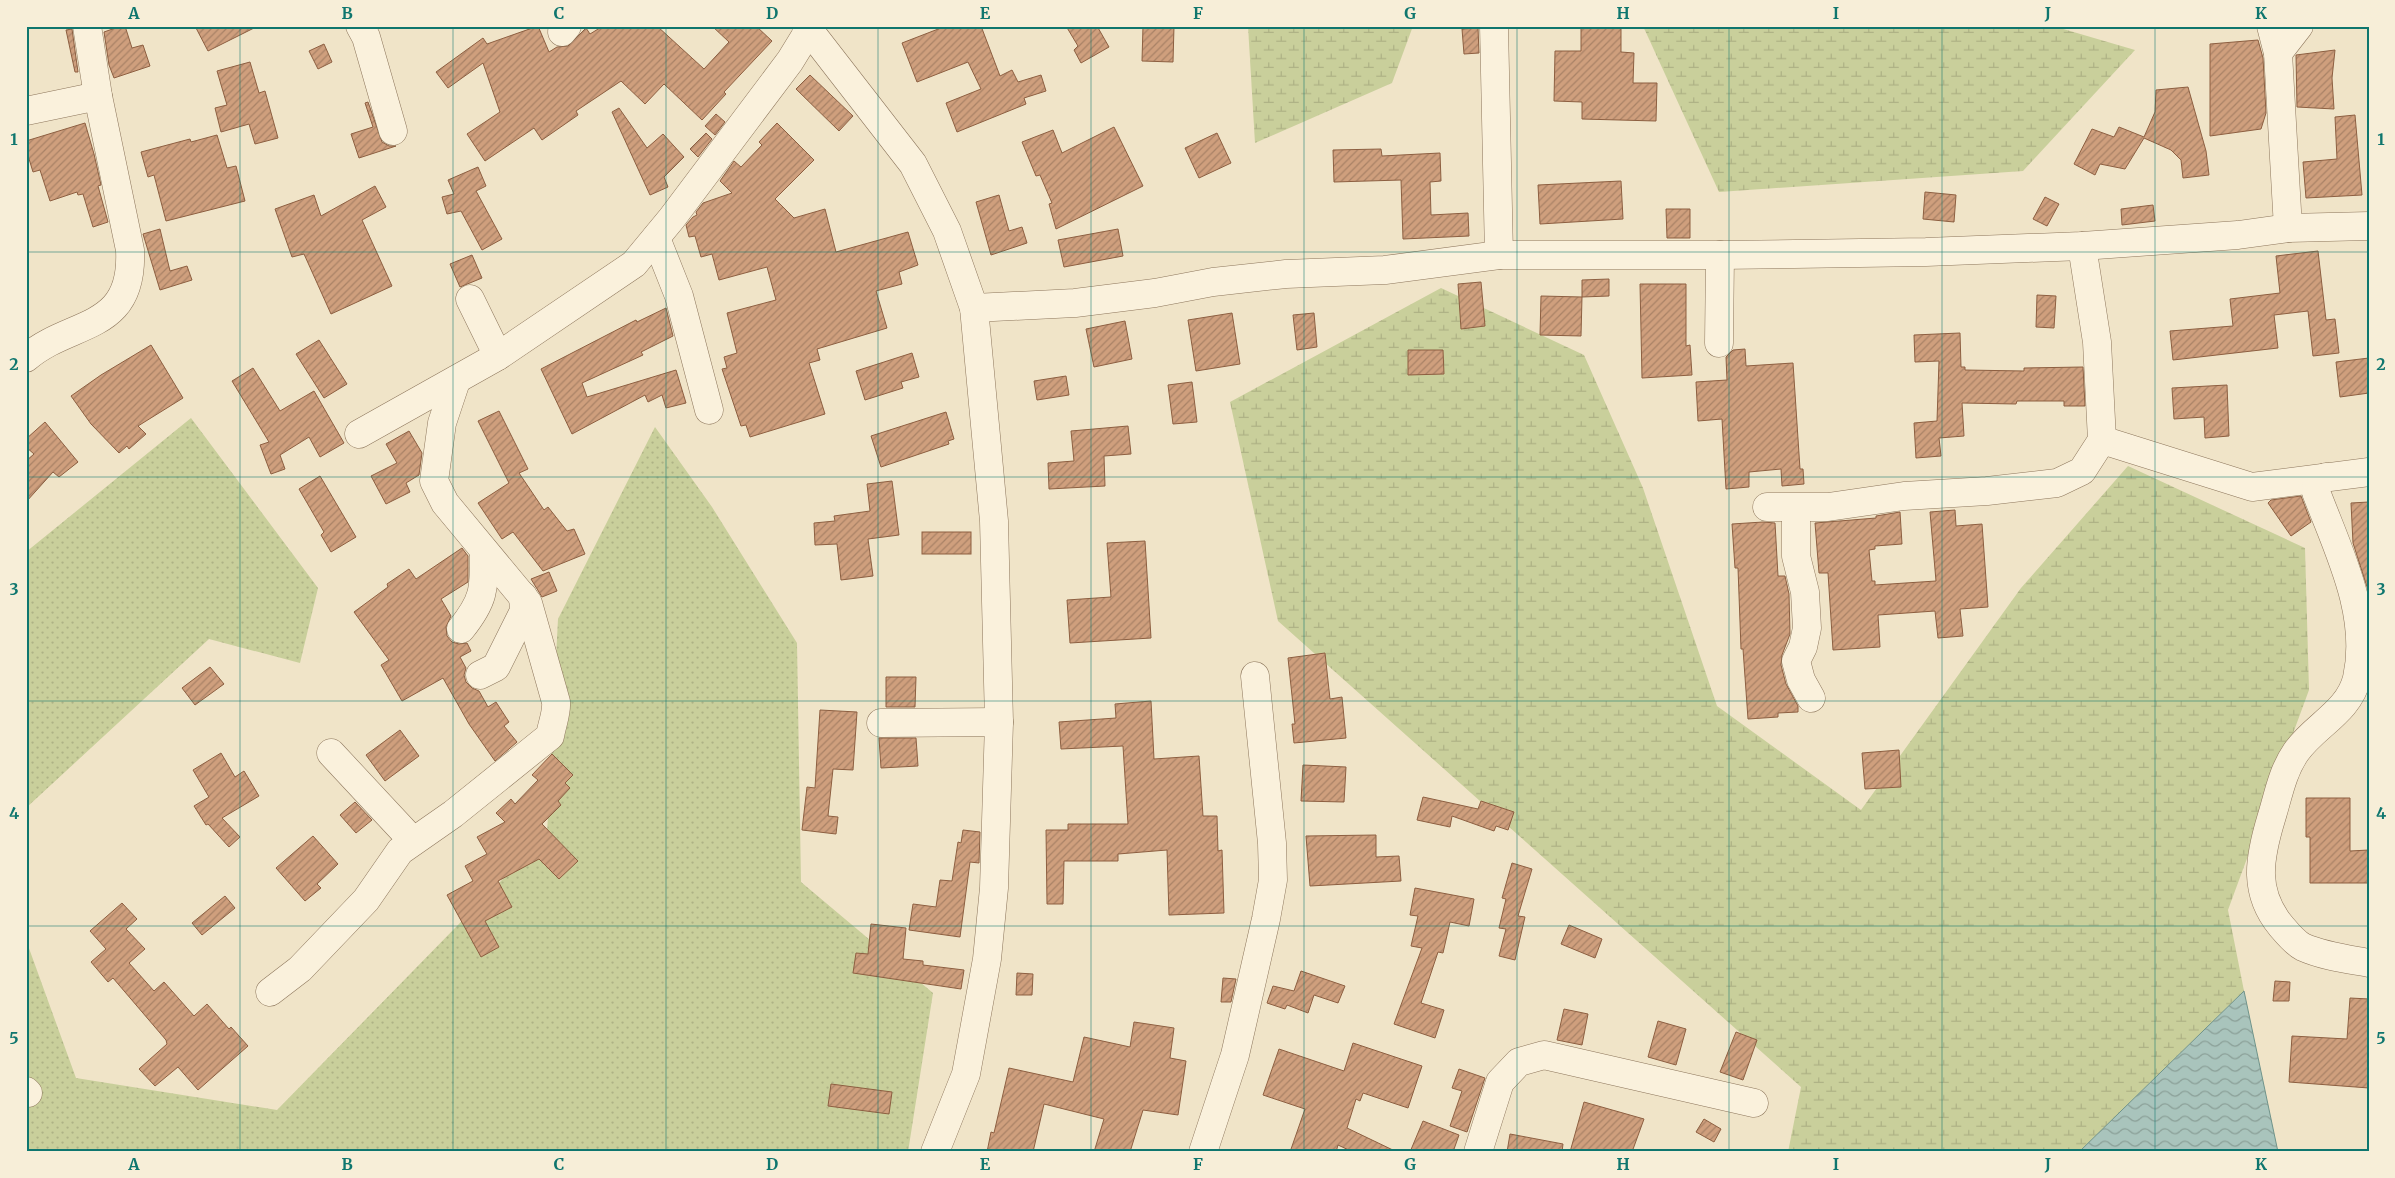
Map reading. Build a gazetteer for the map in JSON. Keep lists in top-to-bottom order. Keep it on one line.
{"grid":{"columns":["A","B","C","D","E","F","G","H","I","J","K"],"rows":["1","2","3","4","5"]}}
